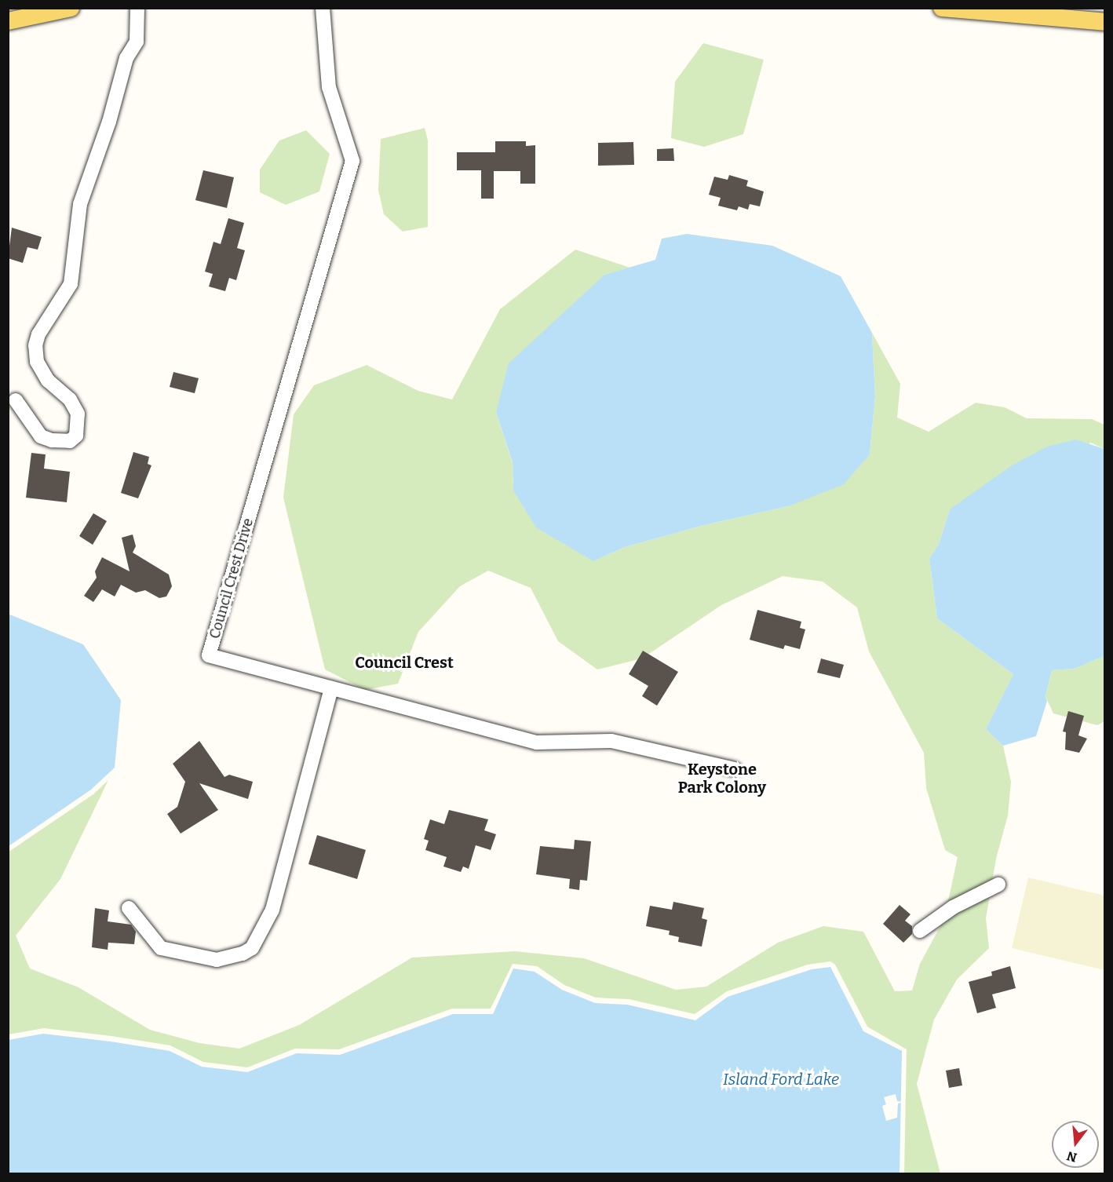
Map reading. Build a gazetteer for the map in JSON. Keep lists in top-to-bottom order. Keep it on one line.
{"streets":{"street":["Council Crest Drive"]},"districts":["Council Crest","Keystone Park Colony"],"water":["Island Ford Lake"],"north":"bottom"}
